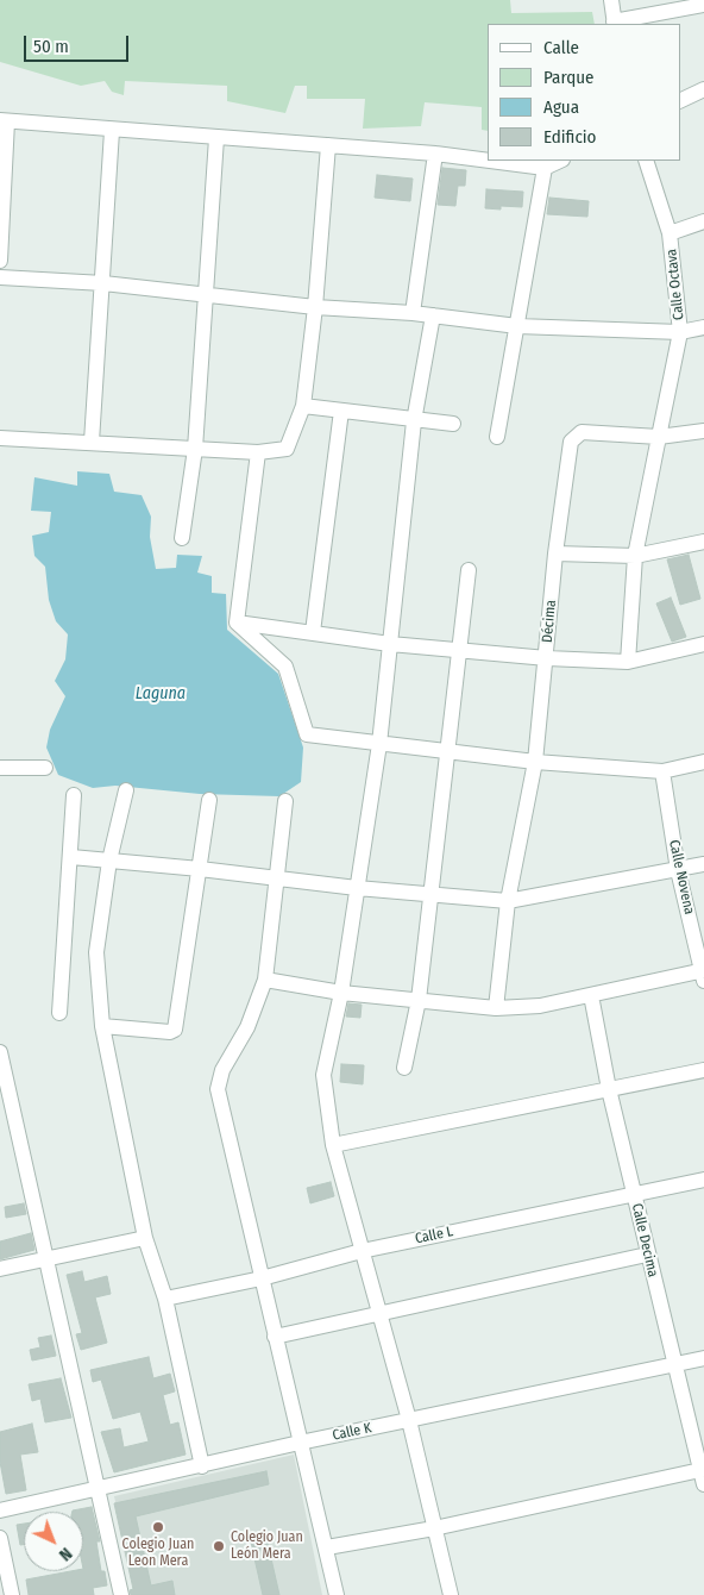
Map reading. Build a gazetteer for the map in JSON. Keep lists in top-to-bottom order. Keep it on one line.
{"streets":{"street":["Calle Octava","Décima","Calle Novena","Calle L","Calle Decima","Calle K"]},"crossings":[["Calle Octava","Décima"],["Calle L","Calle Decima"],["Calle Decima","Calle K"]],"water":["Laguna"],"places":["Colegio Juan Leon Mera","Colegio Juan León Mera"],"legend":["Calle","Parque","Agua","Edificio"],"scale_bar":"50 m","north":"bottom right"}
